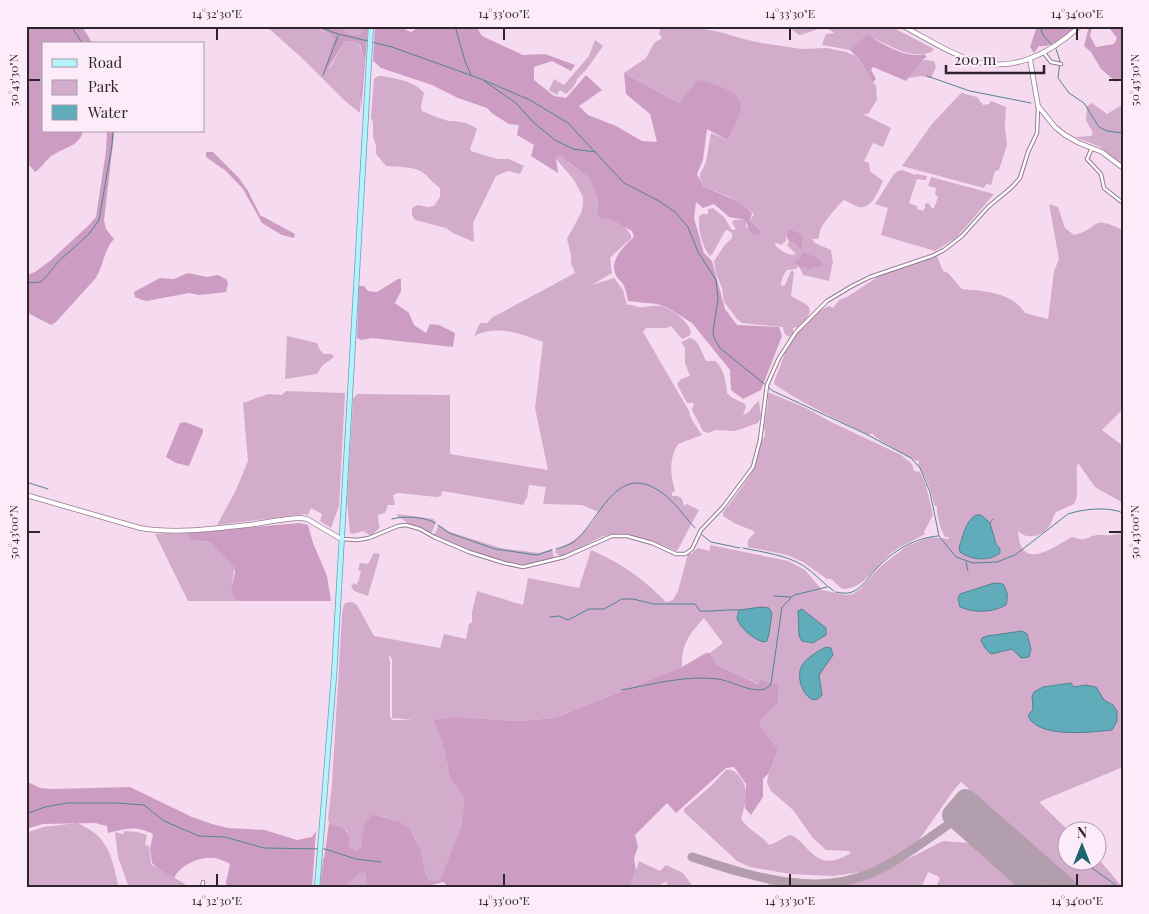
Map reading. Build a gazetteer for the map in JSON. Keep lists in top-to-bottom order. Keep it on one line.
{"legend":["Road","Park","Water"],"scale_bar":"200 m","north":"top","coordinates":["14°32'30\"E","14°33'00\"E","14°33'30\"E","14°34'00\"E","50°43'30\"N","50°43'00\"N"]}
